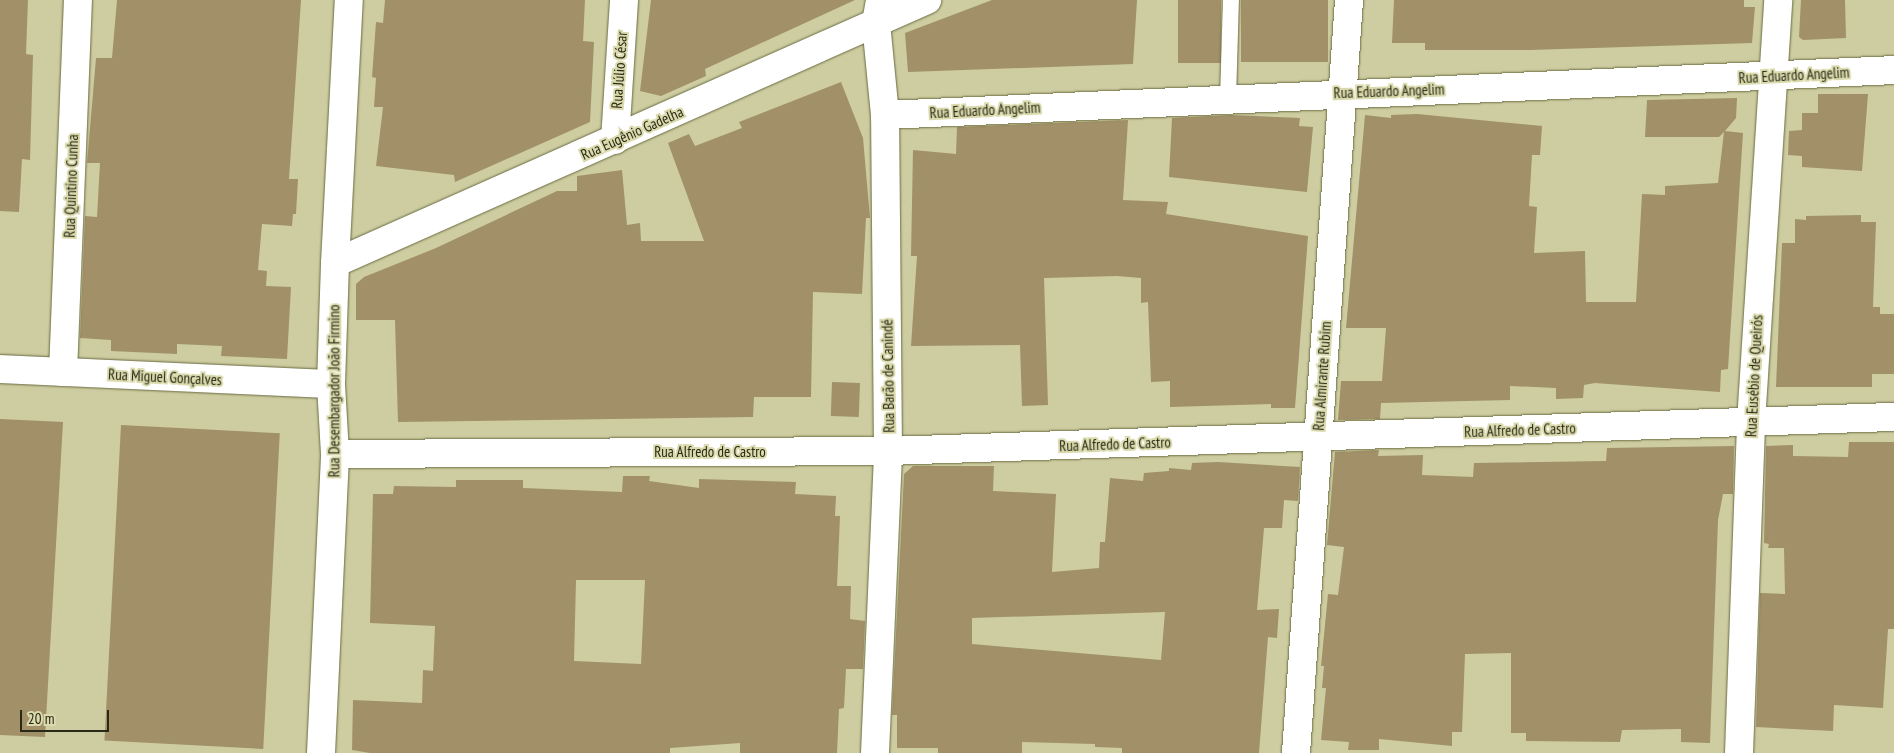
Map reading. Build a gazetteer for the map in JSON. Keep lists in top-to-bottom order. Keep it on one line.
{"streets":{"street":["Rua Júlio César","Rua Eduardo Angelim","Rua Eugênio Gadelha","Rua Quintino Cunha","Rua Barão de Canindé","Rua Almirante Rubim","Rua Eusébio de Queirós","Rua Miguel Gonçalves","Rua Desembargador João Firmino","Rua Alfredo de Castro"]},"crossings":[["Rua Júlio César","Rua Eugênio Gadelha"],["Rua Eduardo Angelim","Rua Barão de Canindé"],["Rua Eduardo Angelim","Rua Almirante Rubim"],["Rua Eduardo Angelim","Rua Eusébio de Queirós"],["Rua Eugênio Gadelha","Rua Barão de Canindé"],["Rua Eugênio Gadelha","Rua Desembargador João Firmino"],["Rua Quintino Cunha","Rua Miguel Gonçalves"],["Rua Barão de Canindé","Rua Alfredo de Castro"],["Rua Almirante Rubim","Rua Alfredo de Castro"],["Rua Eusébio de Queirós","Rua Alfredo de Castro"],["Rua Miguel Gonçalves","Rua Desembargador João Firmino"],["Rua Desembargador João Firmino","Rua Alfredo de Castro"]],"scale_bar":"20 m"}
